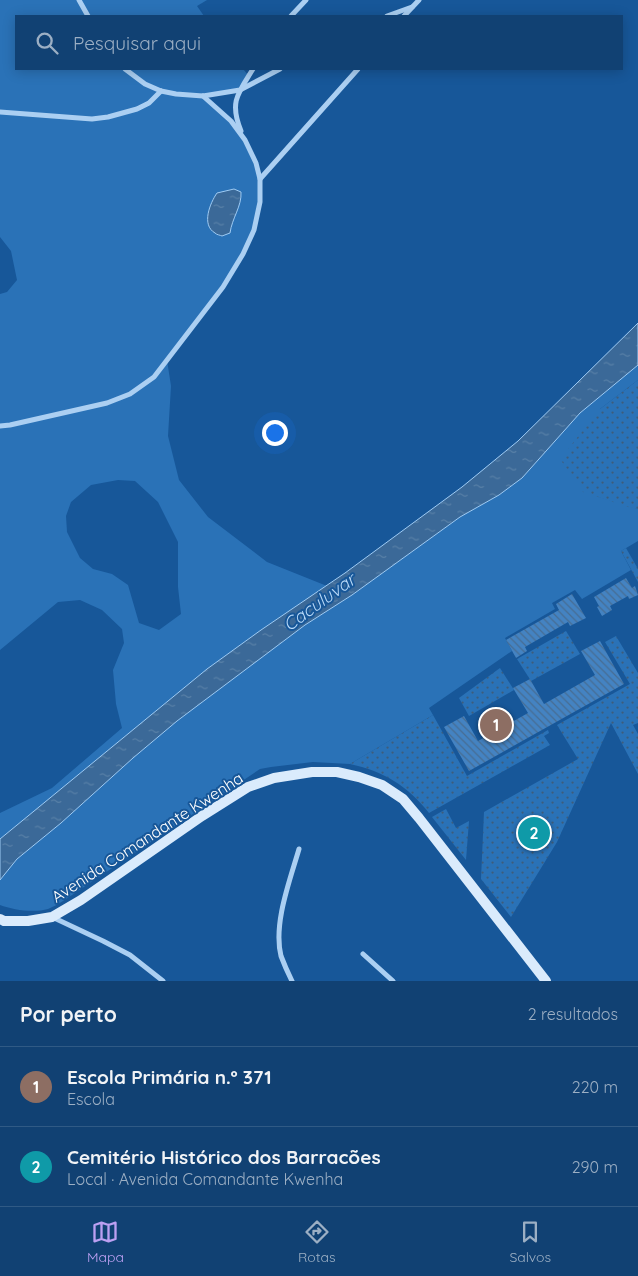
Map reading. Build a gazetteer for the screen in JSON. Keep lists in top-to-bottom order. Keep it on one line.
{"streets":{"main road":["Avenida Comandante Kwenha"]},"water":["Caculuvar"],"page":{"search":"Pesquisar aqui","pins":["1","2"],"heading":["Por perto","2 resultados"],"list":[{"mark":"1","name":"Escola Primária n.º 371","note":"Escola","value":"220 m"},{"mark":"2","name":"Cemitério Histórico dos Barracões","note":"Local · Avenida Comandante Kwenha","value":"290 m"}],"nav":["Mapa","Rotas","Salvos"]}}
